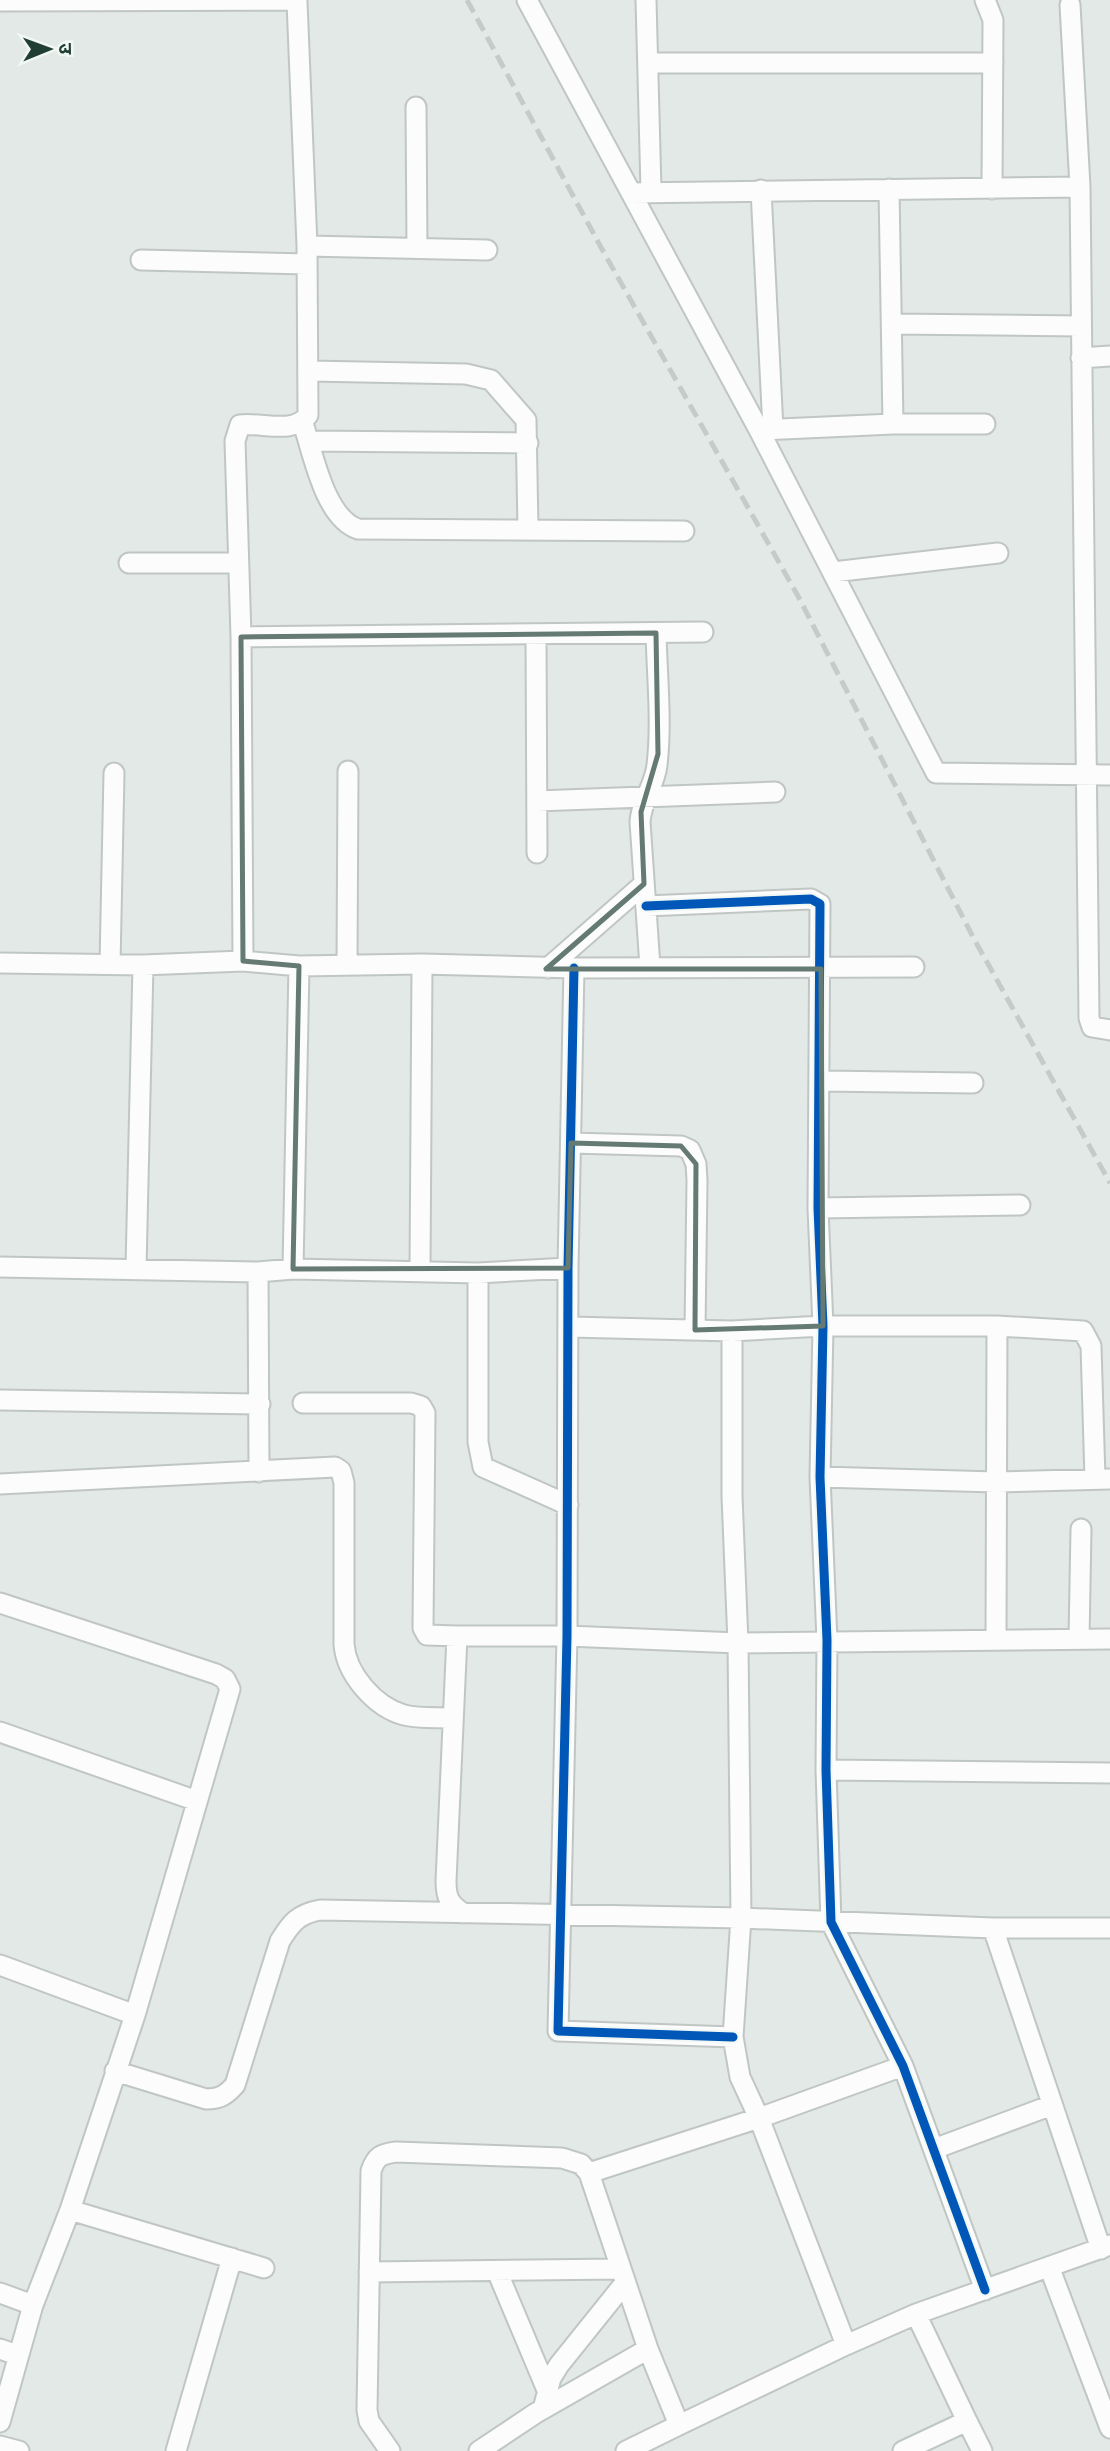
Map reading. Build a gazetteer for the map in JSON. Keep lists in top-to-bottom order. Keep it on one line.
{"north":"right"}
